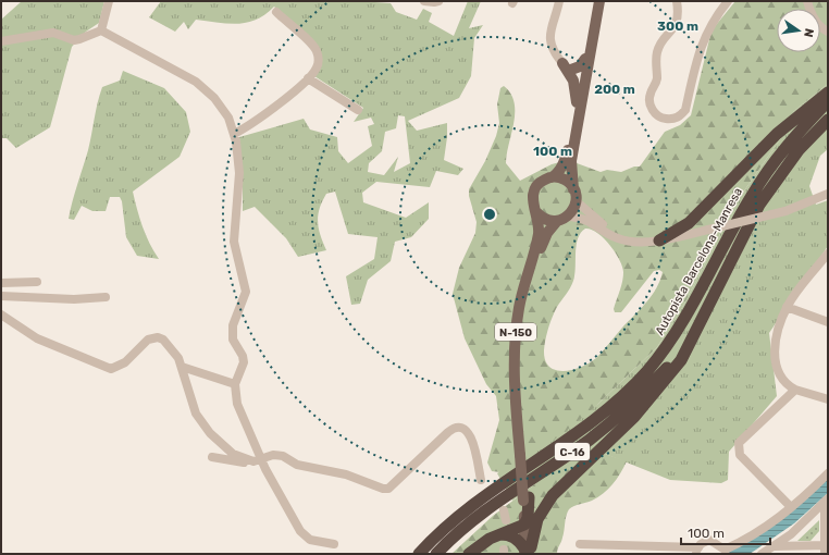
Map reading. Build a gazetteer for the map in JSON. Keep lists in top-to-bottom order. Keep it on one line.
{"streets":{"highway":["Autopista Barcelona-Manresa","C-16"],"main road":["N-150"]},"scale_bar":"100 m","north":"right","rings":["300 m","200 m","100 m"]}
